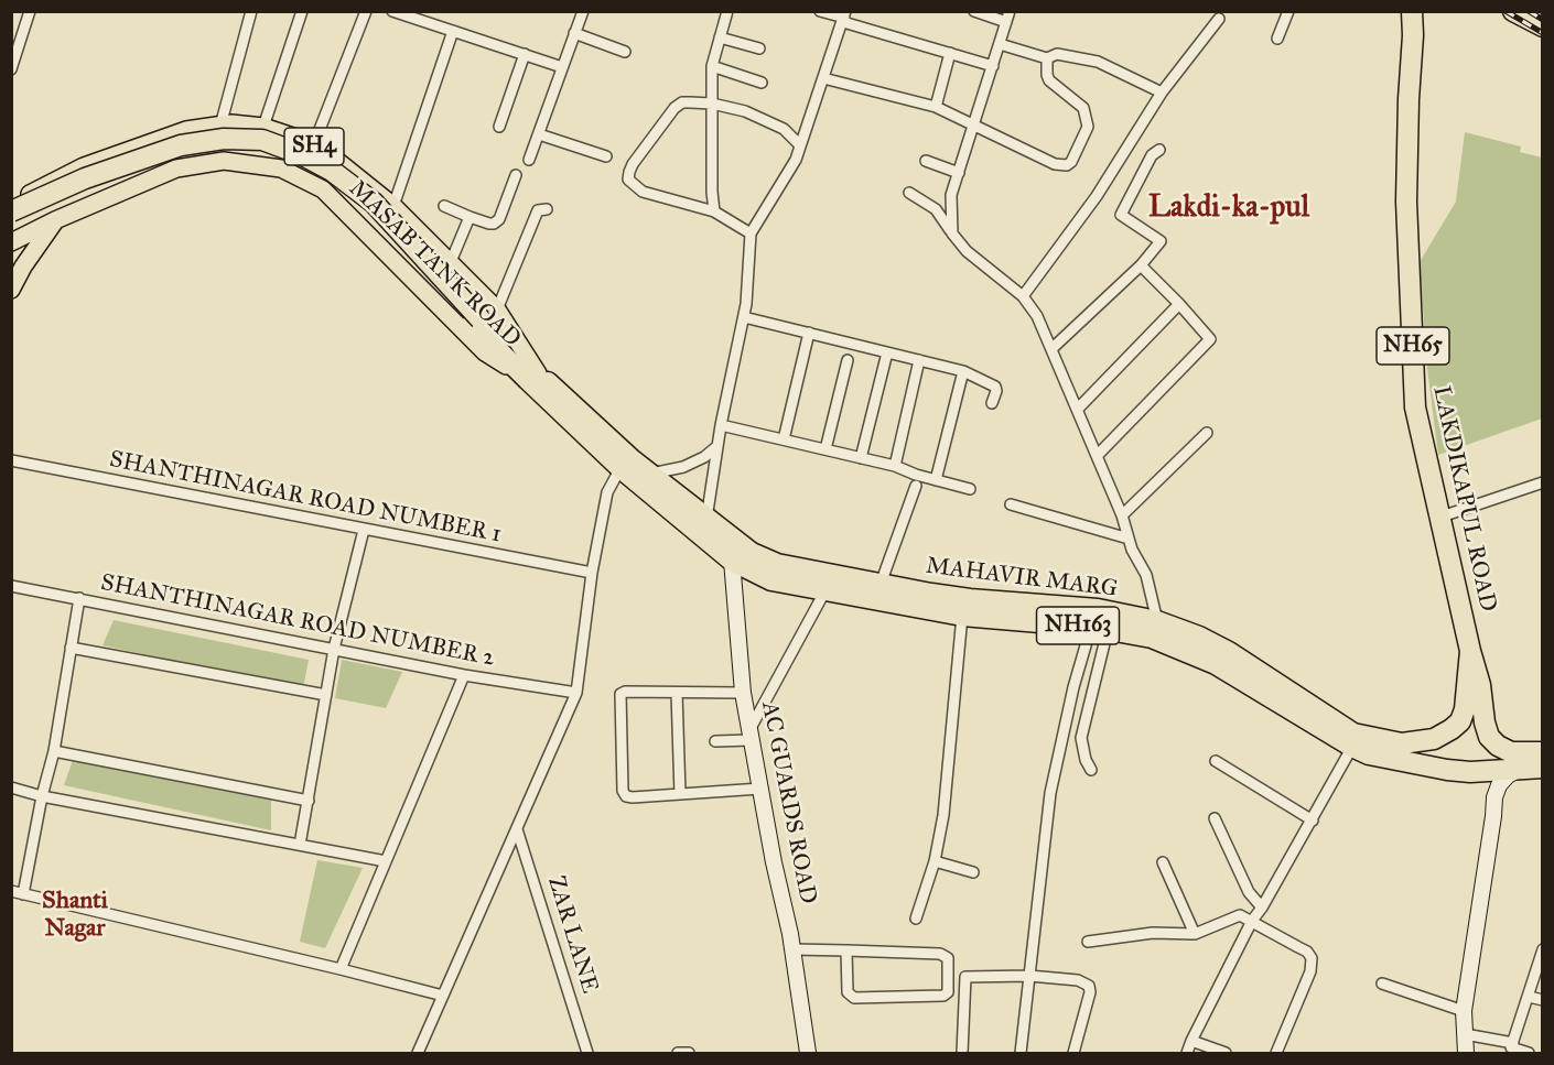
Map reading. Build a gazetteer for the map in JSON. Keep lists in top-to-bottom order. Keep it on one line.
{"streets":{"highway":["NH65","LAKDIKAPUL ROAD","MAHAVIR MARG","NH163"],"main road":["SH4","MASAB TANK ROAD"],"street":["SHANTHINAGAR ROAD NUMBER 1","SHANTHINAGAR ROAD NUMBER 2","AC GUARDS ROAD","ZAR LANE"]},"crossings":[["MASAB TANK ROAD","MAHAVIR MARG"],["MASAB TANK ROAD","NH163"],["NH65","LAKDIKAPUL ROAD"],["LAKDIKAPUL ROAD","MAHAVIR MARG"],["LAKDIKAPUL ROAD","NH163"],["MAHAVIR MARG","NH163"],["MAHAVIR MARG","AC GUARDS ROAD"]],"districts":["Lakdi-ka-pul","Shanti Nagar"]}
